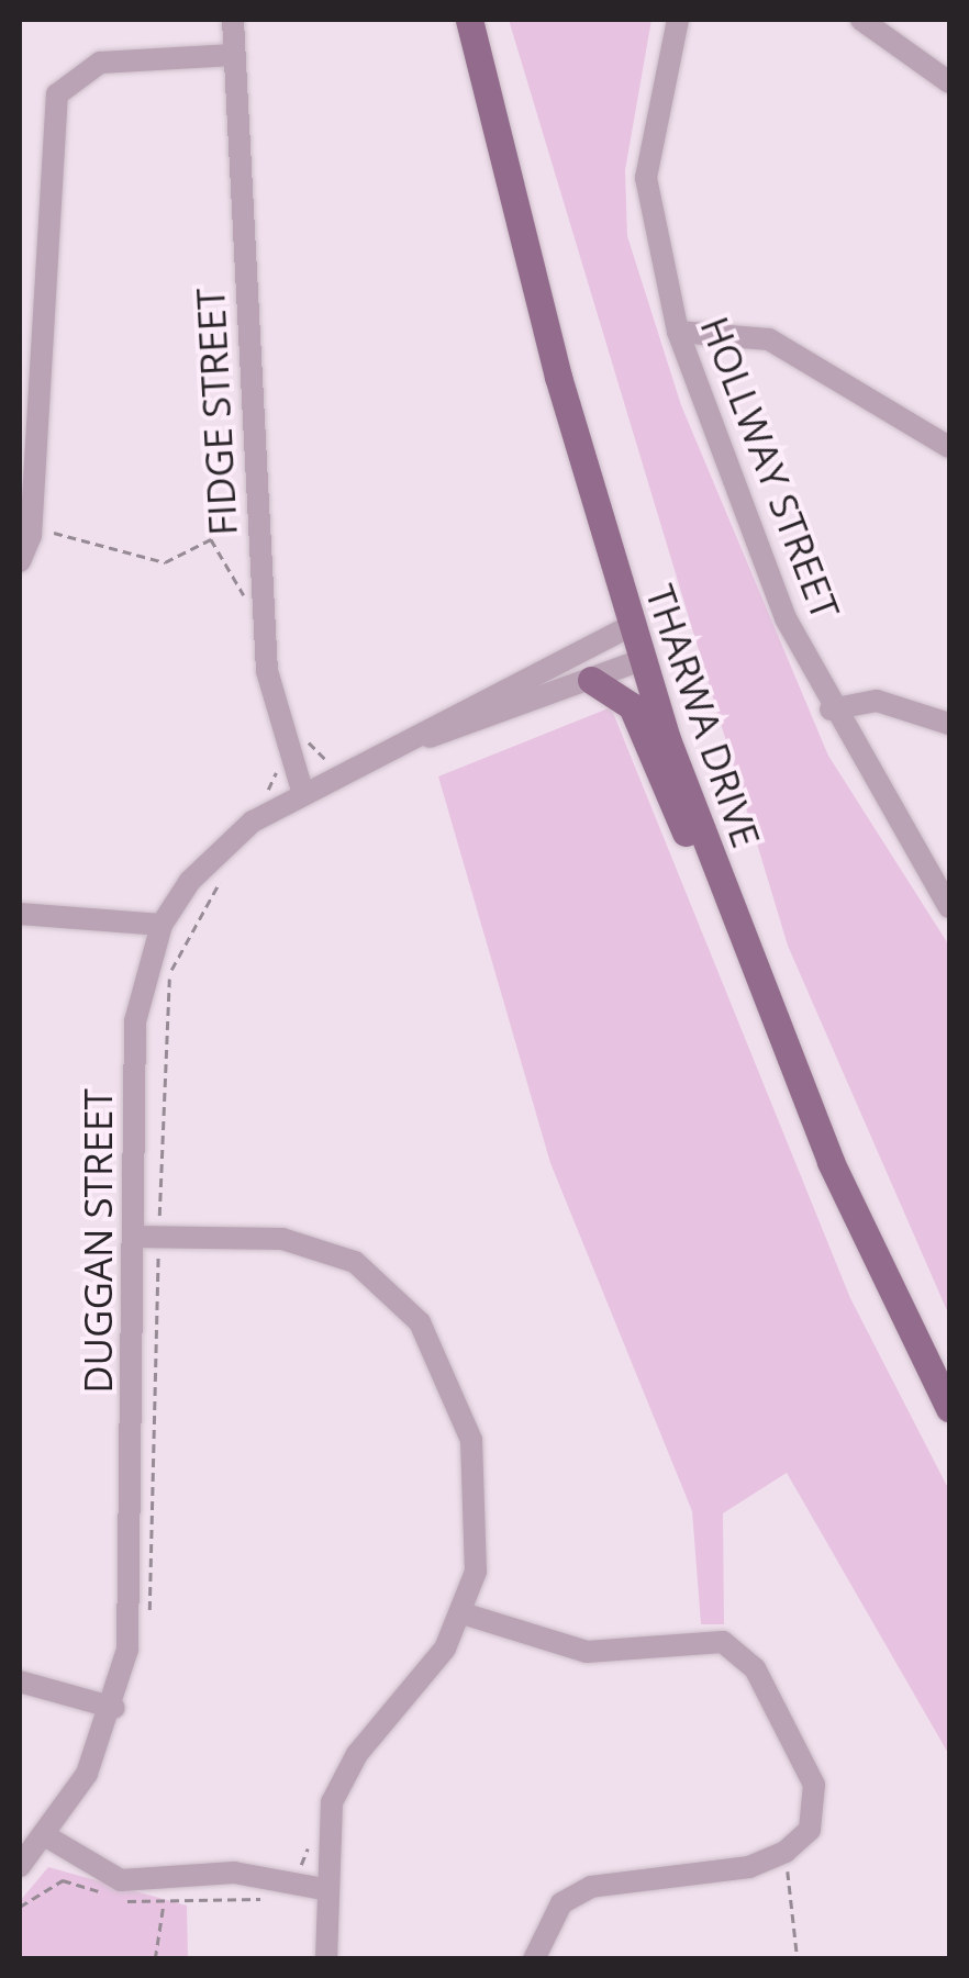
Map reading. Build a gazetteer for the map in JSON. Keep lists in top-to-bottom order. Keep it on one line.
{"streets":{"main road":["THARWA DRIVE"],"street":["FIDGE STREET","HOLLWAY STREET","DUGGAN STREET"]},"crossings":[["FIDGE STREET","DUGGAN STREET"],["THARWA DRIVE","DUGGAN STREET"]]}
